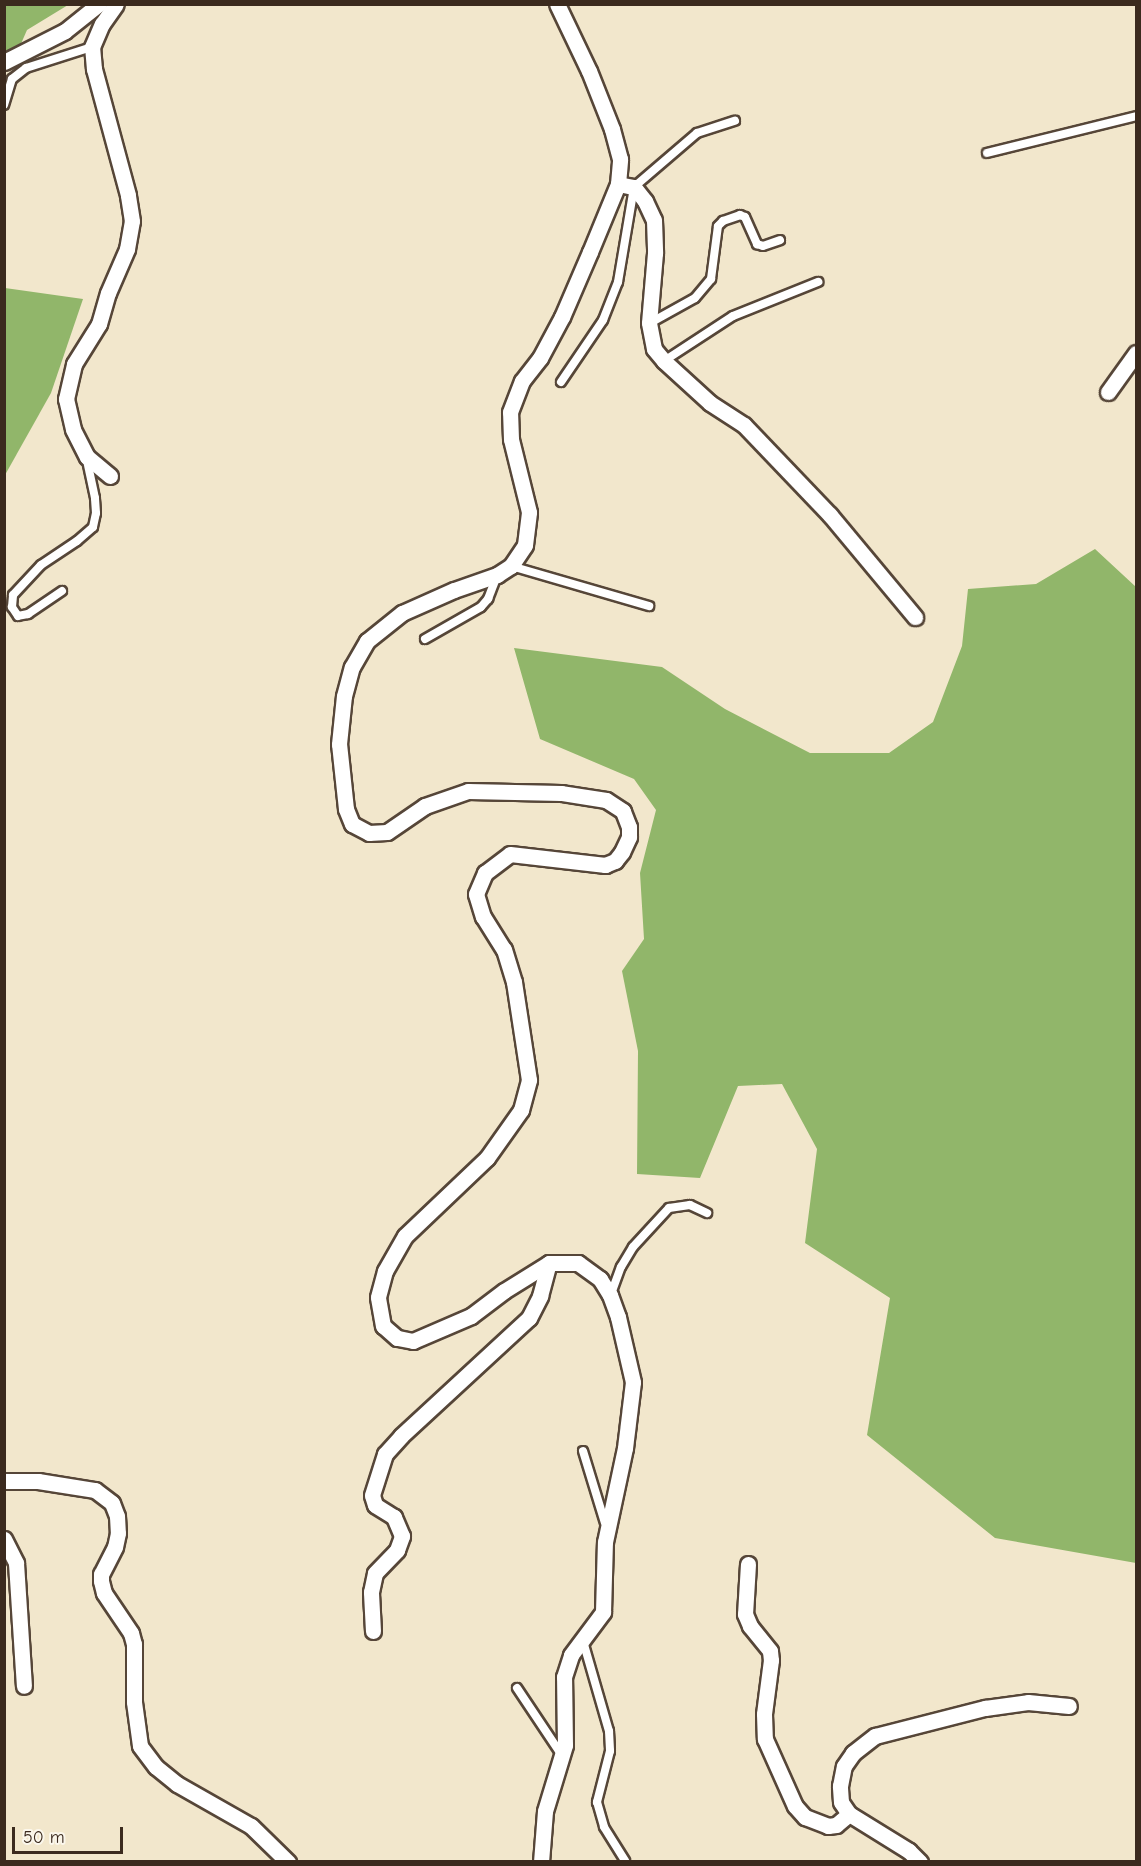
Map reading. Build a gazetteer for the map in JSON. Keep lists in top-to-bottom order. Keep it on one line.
{"scale_bar":"50 m"}
